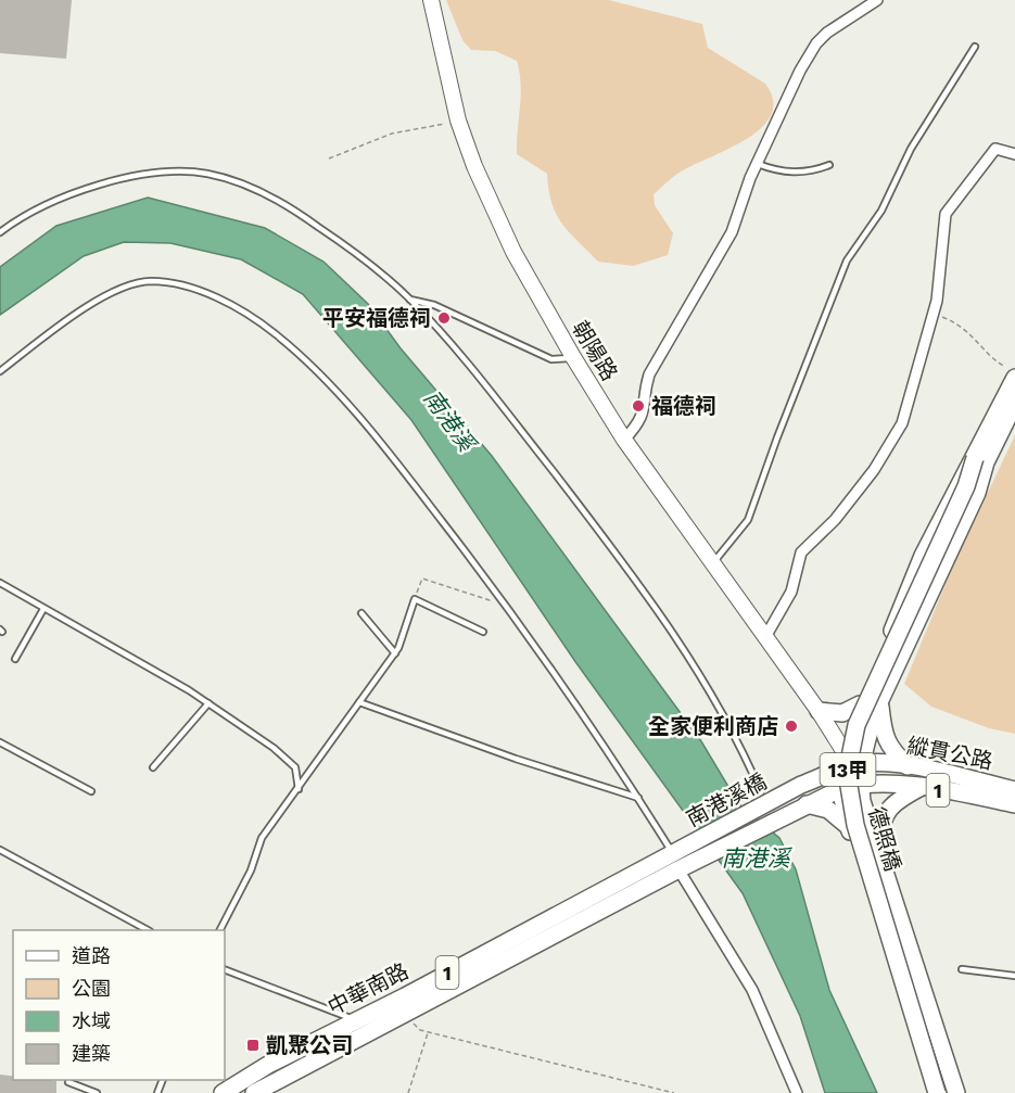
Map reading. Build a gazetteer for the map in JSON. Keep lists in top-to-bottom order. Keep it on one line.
{"streets":{"main road":["縱貫公路","13甲","1","南港溪橋","德照橋","中華南路"],"street":["朝陽路"]},"crossings":[["縱貫公路","南港溪橋"],["13甲","德照橋"],["南港溪橋","中華南路"]],"water":["南港溪"],"places":{"other":["平安福德祠","福德祠","全家便利商店"],"transit":["凱聚公司"]},"legend":["道路","公園","水域","建築"]}
